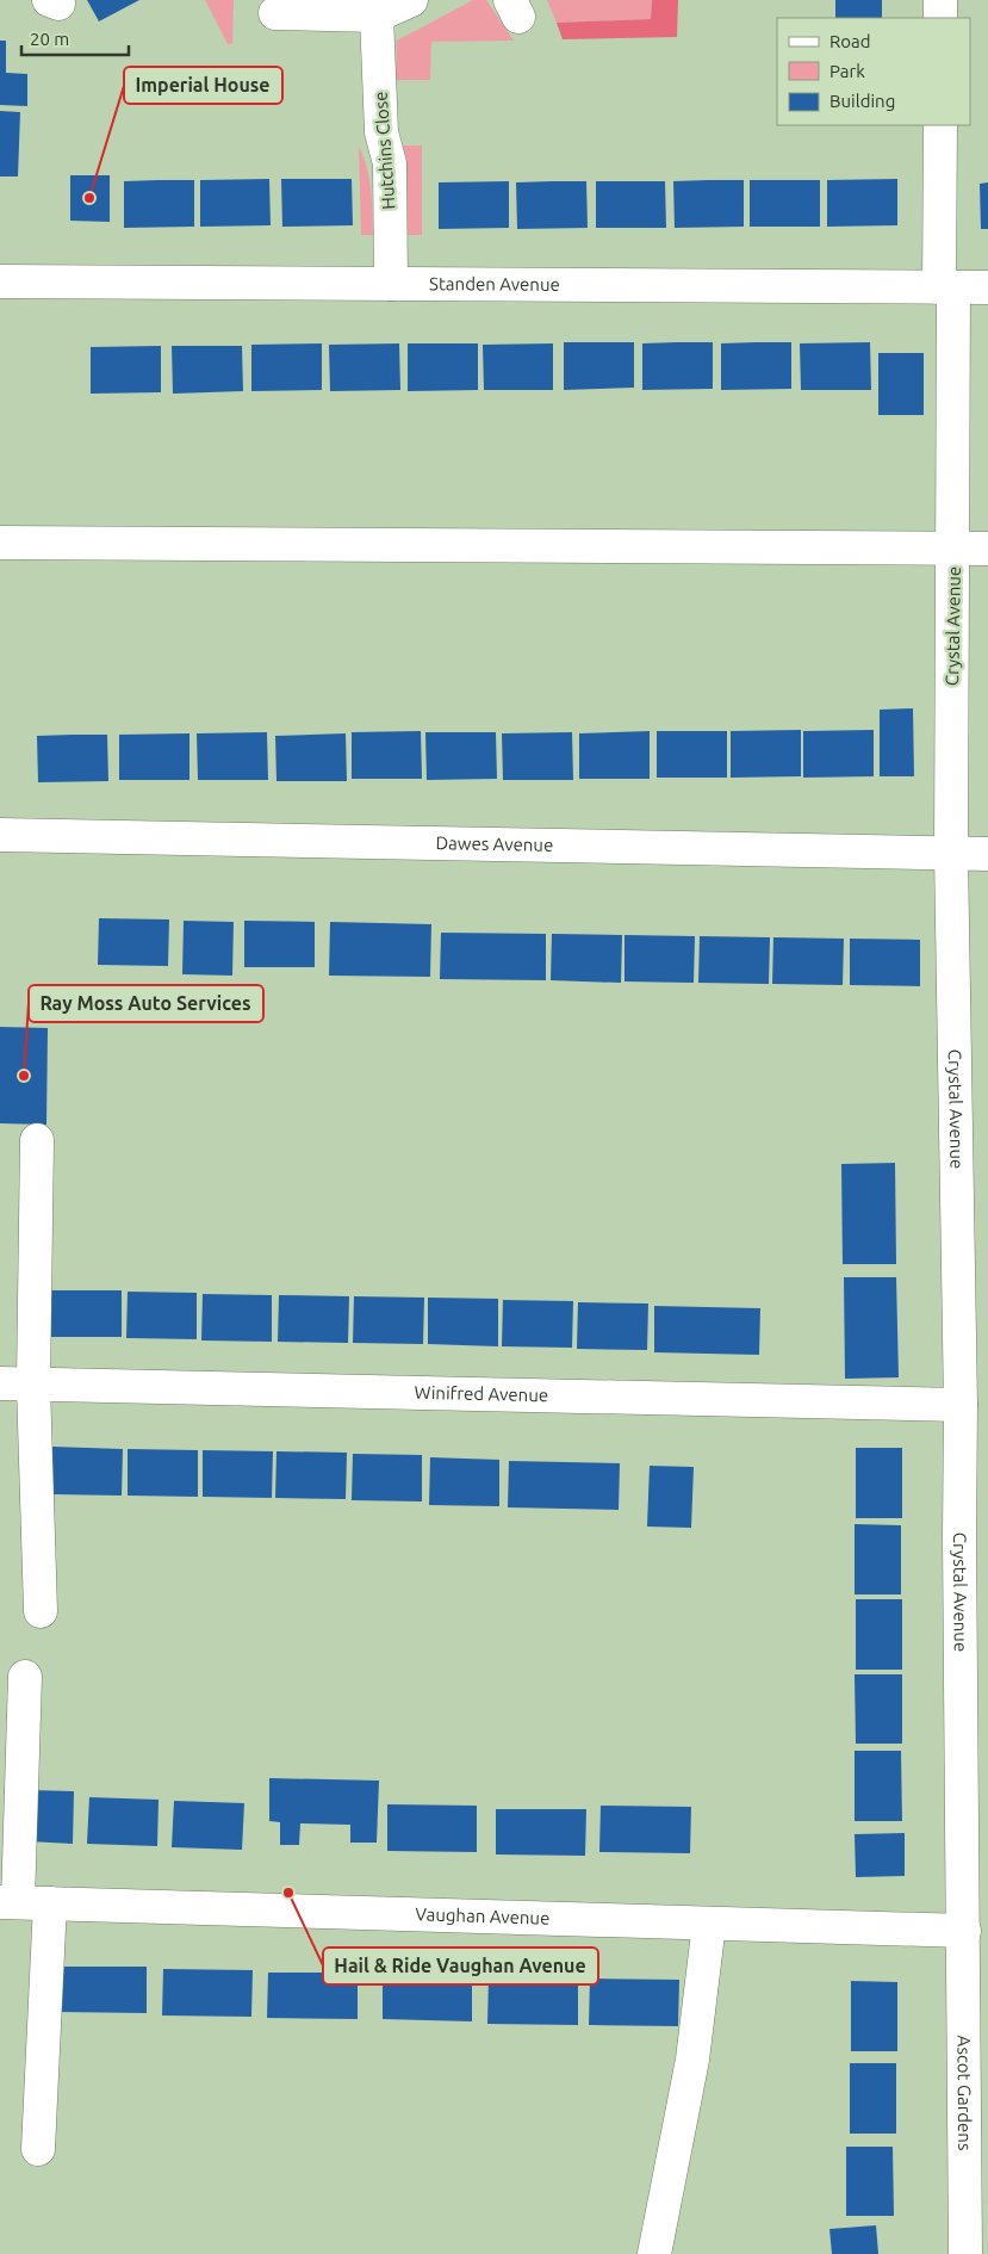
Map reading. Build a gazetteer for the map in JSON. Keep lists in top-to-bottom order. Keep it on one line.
{"streets":{"street":["Hutchins Close","Standen Avenue","Crystal Avenue","Dawes Avenue","Winifred Avenue","Vaughan Avenue","Ascot Gardens"]},"crossings":[["Hutchins Close","Standen Avenue"],["Standen Avenue","Crystal Avenue"],["Crystal Avenue","Dawes Avenue"],["Crystal Avenue","Winifred Avenue"],["Crystal Avenue","Vaughan Avenue"],["Crystal Avenue","Ascot Gardens"],["Vaughan Avenue","Ascot Gardens"]],"places":["Imperial House","Ray Moss Auto Services","Hail & Ride Vaughan Avenue"],"legend":["Road","Park","Building"],"scale_bar":"20 m"}
